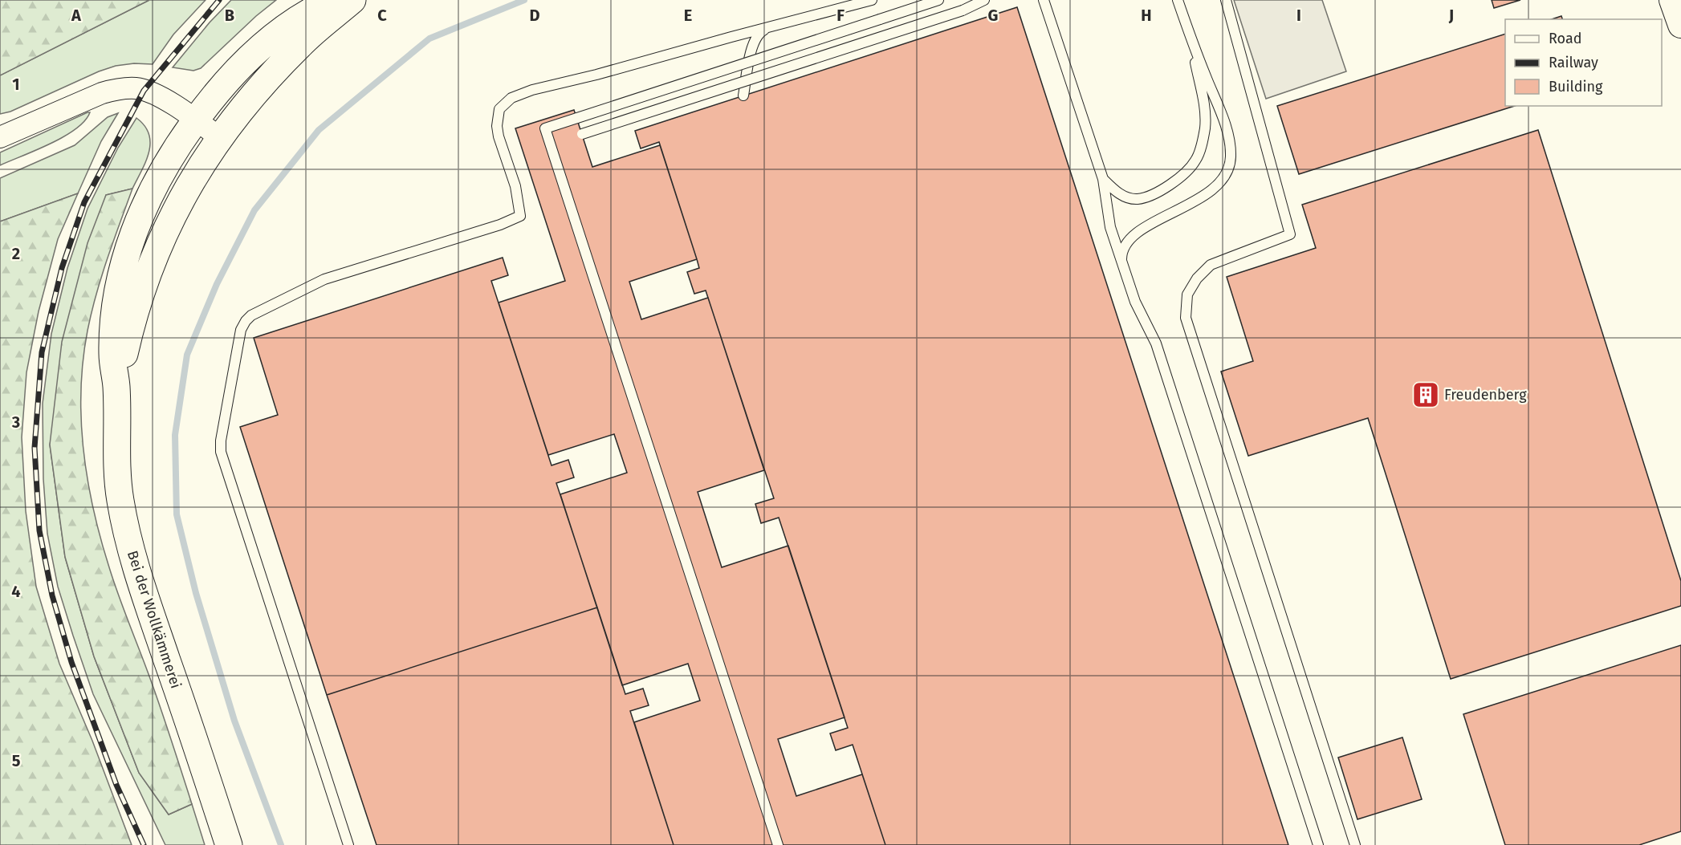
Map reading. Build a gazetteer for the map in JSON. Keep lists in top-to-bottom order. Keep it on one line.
{"streets":{"main road":["Bei der Wollkämmerei"]},"places":{"building":["Freudenberg"]},"legend":["Road","Railway","Building"],"grid":{"columns":["A","B","C","D","E","F","G","H","I","J"],"rows":["1","2","3","4","5"]}}
